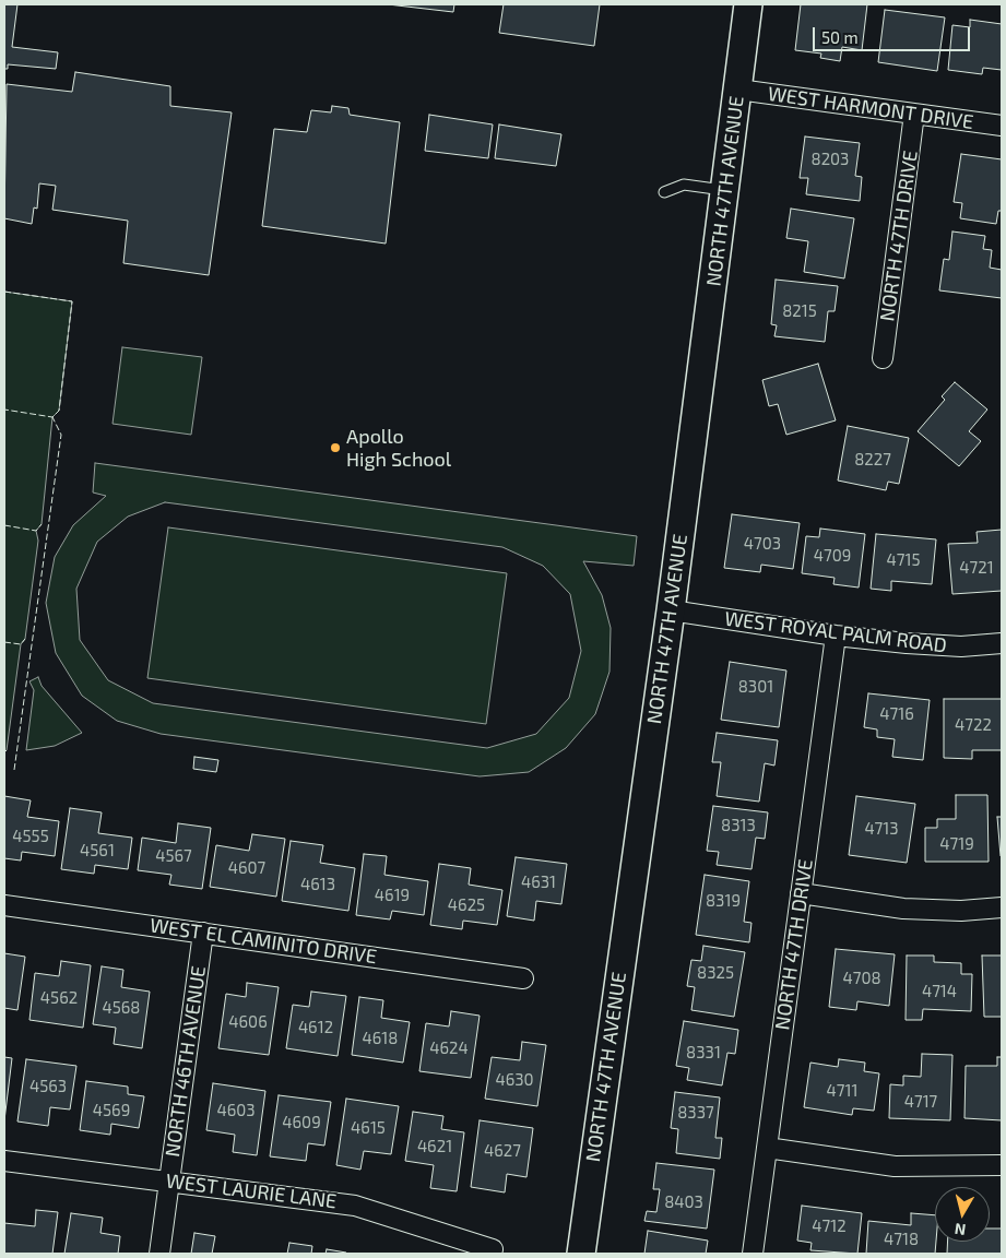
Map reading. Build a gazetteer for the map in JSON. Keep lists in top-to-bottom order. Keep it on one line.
{"streets":{"street":["WEST HARMONT DRIVE","NORTH 47TH AVENUE","NORTH 47TH DRIVE","WEST ROYAL PALM ROAD","WEST EL CAMINITO DRIVE","NORTH 46TH AVENUE","WEST LAURIE LANE"]},"crossings":[["WEST HARMONT DRIVE","NORTH 47TH AVENUE"],["WEST HARMONT DRIVE","NORTH 47TH DRIVE"],["NORTH 47TH AVENUE","WEST ROYAL PALM ROAD"],["NORTH 47TH DRIVE","WEST ROYAL PALM ROAD"],["WEST EL CAMINITO DRIVE","NORTH 46TH AVENUE"],["NORTH 46TH AVENUE","WEST LAURIE LANE"]],"places":["Apollo High School"],"house_numbers":["8203","8215","8227","4703","4709","4715","4721","8301","4716","4722","8313","4713","4555","4719","4561","4567","4607","4631","4613","4619","8319","4625","8325","4708","4714","4562","4568","4606","4612","4618","4624","8331","4630","4563","4711","4717","4569","4603","8337","4609","4615","4621","4627","8403","4712","4718"],"scale_bar":"50 m","north":"bottom"}
